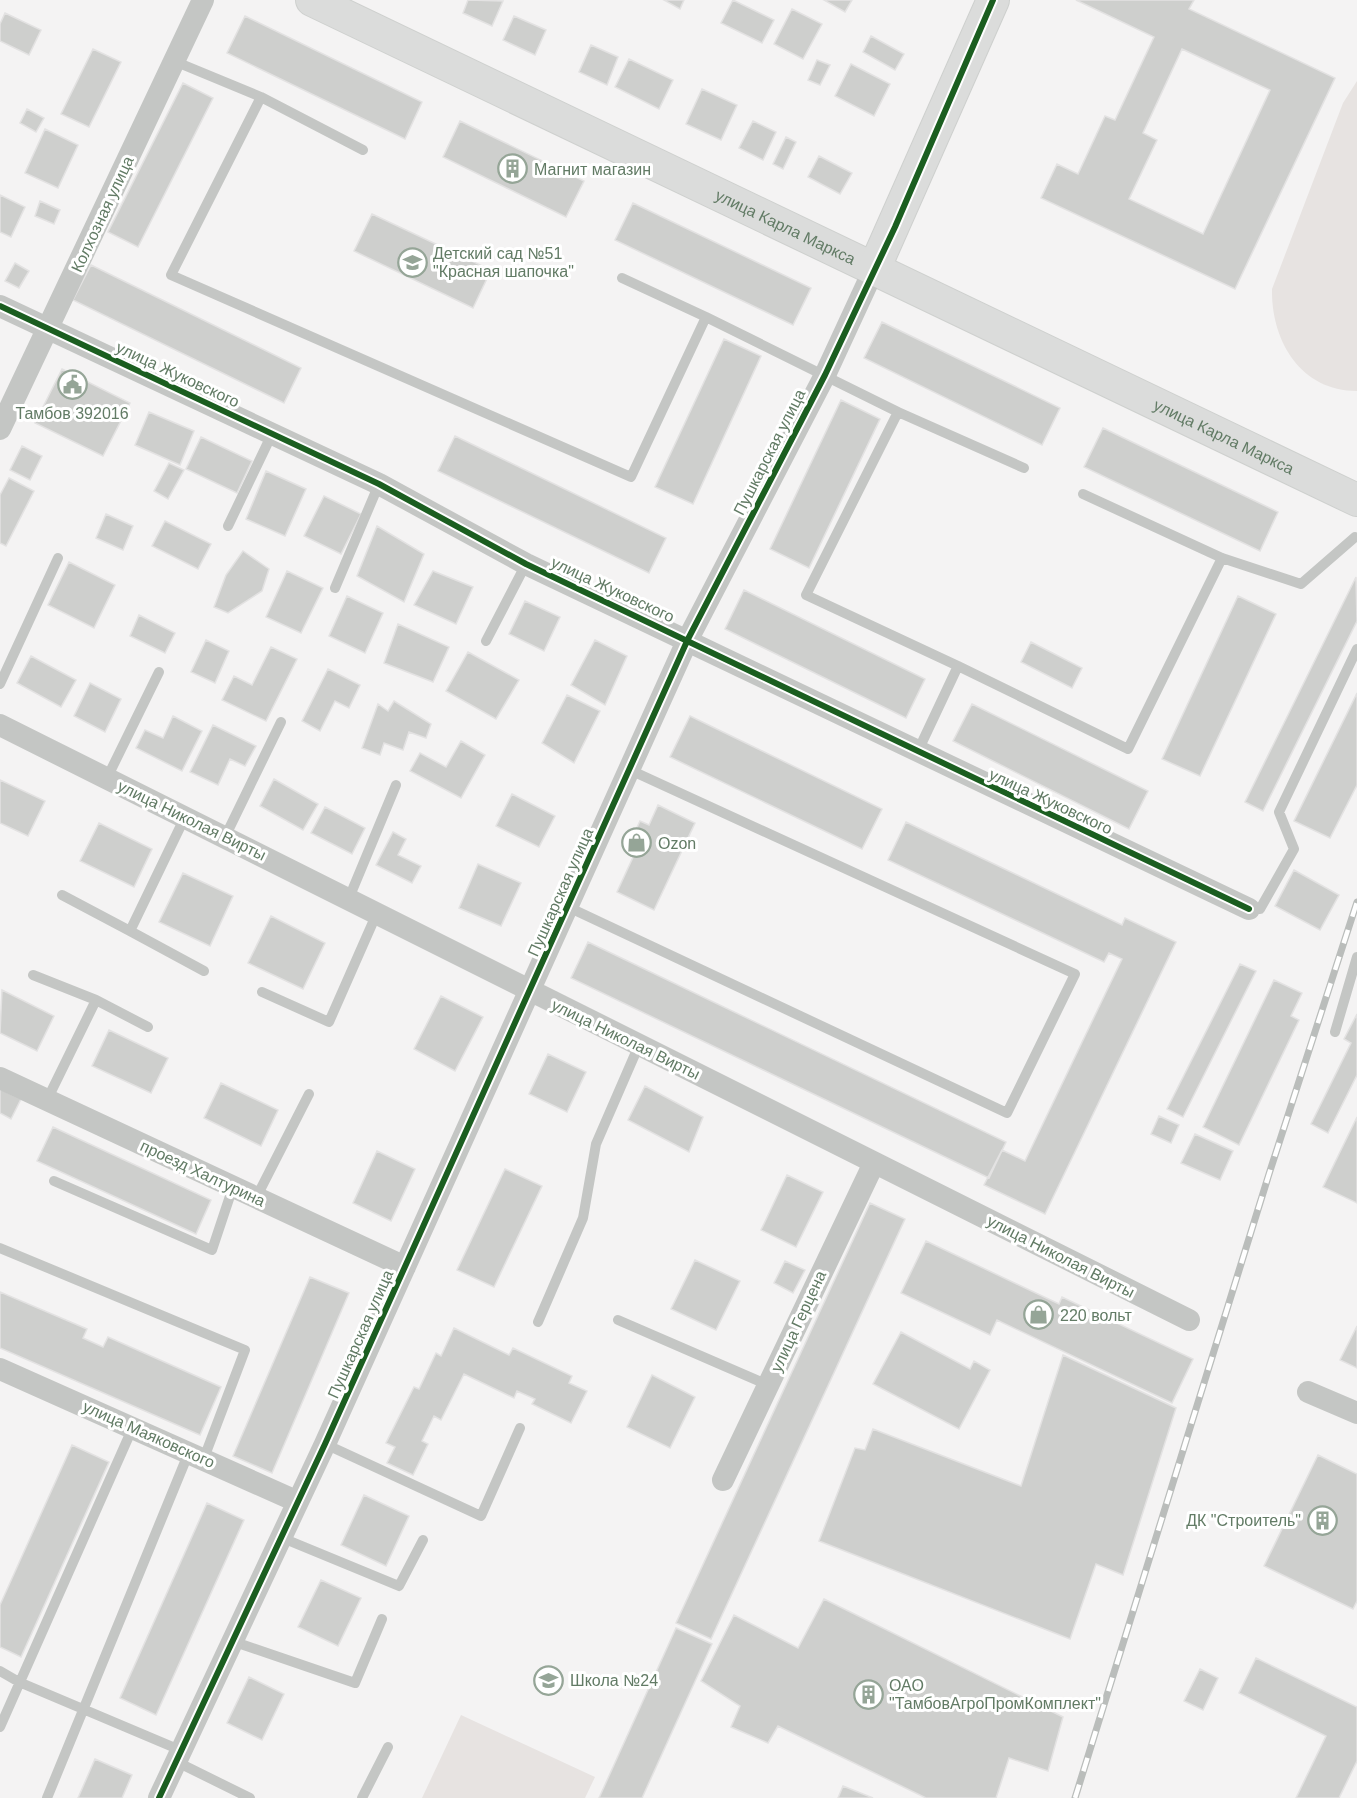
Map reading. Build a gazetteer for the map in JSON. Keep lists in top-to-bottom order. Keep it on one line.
{"streets":{"main road":["улица Карла Маркса","Пушкарская улица"],"street":["Колхозная улица","улица Жуковского","улица Николая Вирты","проезд Халтурина","улица Герцена","улица Маяковского"]},"crossings":[["Колхозная улица","улица Жуковского"],["улица Карла Маркса","Пушкарская улица"],["улица Жуковского","Пушкарская улица"],["Пушкарская улица","улица Николая Вирты"],["Пушкарская улица","проезд Халтурина"],["Пушкарская улица","улица Маяковского"],["улица Николая Вирты","улица Герцена"]],"places":{"building":["Магнит магазин","ДК \"Строитель\"","ОАО \"ТамбовАгроПромКомплект\""],"school or university":["Детский сад №51 \"Красная шапочка\"","Школа №24"],"public building":["Тамбов 392016"],"shop":["Ozon","220 вольт"]}}
